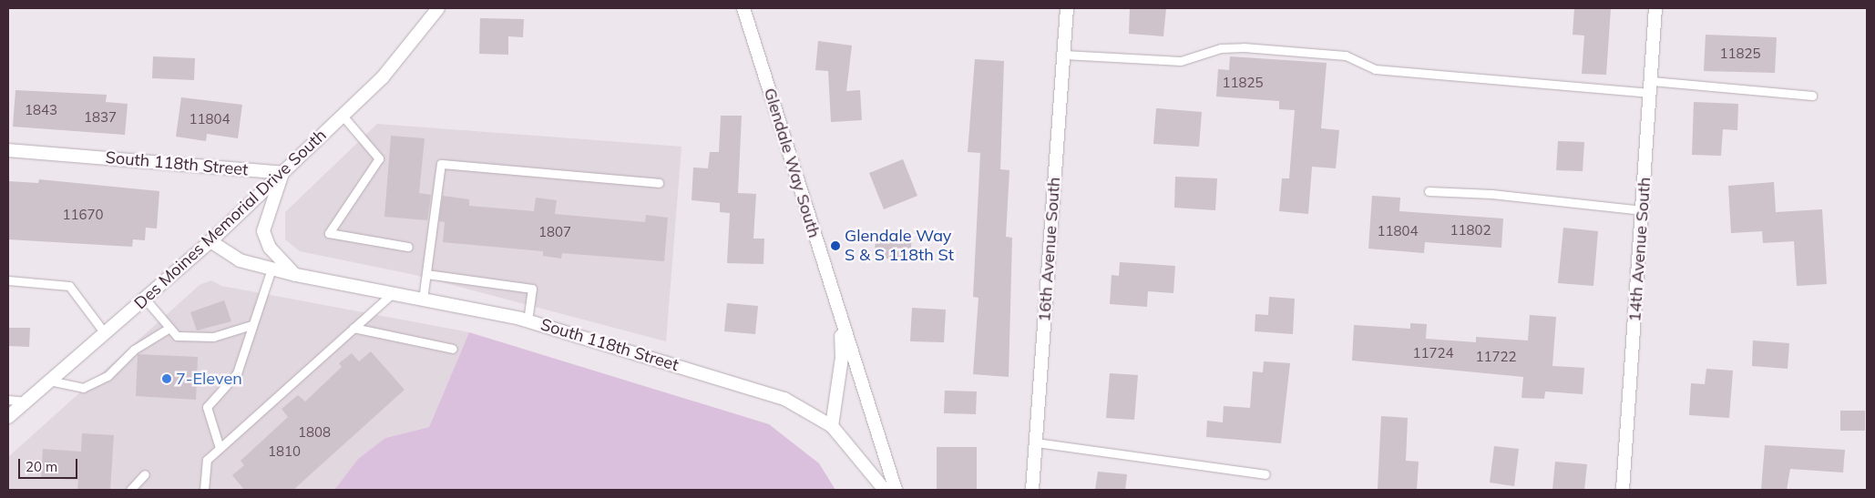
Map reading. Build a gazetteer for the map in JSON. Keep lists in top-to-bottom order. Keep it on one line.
{"streets":{"street":["Glendale Way South","South 118th Street","Des Moines Memorial Drive South","16th Avenue South","14th Avenue South"]},"crossings":[["Glendale Way South","South 118th Street"],["South 118th Street","Des Moines Memorial Drive South"]],"places":["Glendale Way S & S 118th St","7-Eleven"],"house_numbers":["11825","11825","1843","1837","11804","11670","11802","11804","1807","11724","11722","1808","1810"],"scale_bar":"20 m"}
